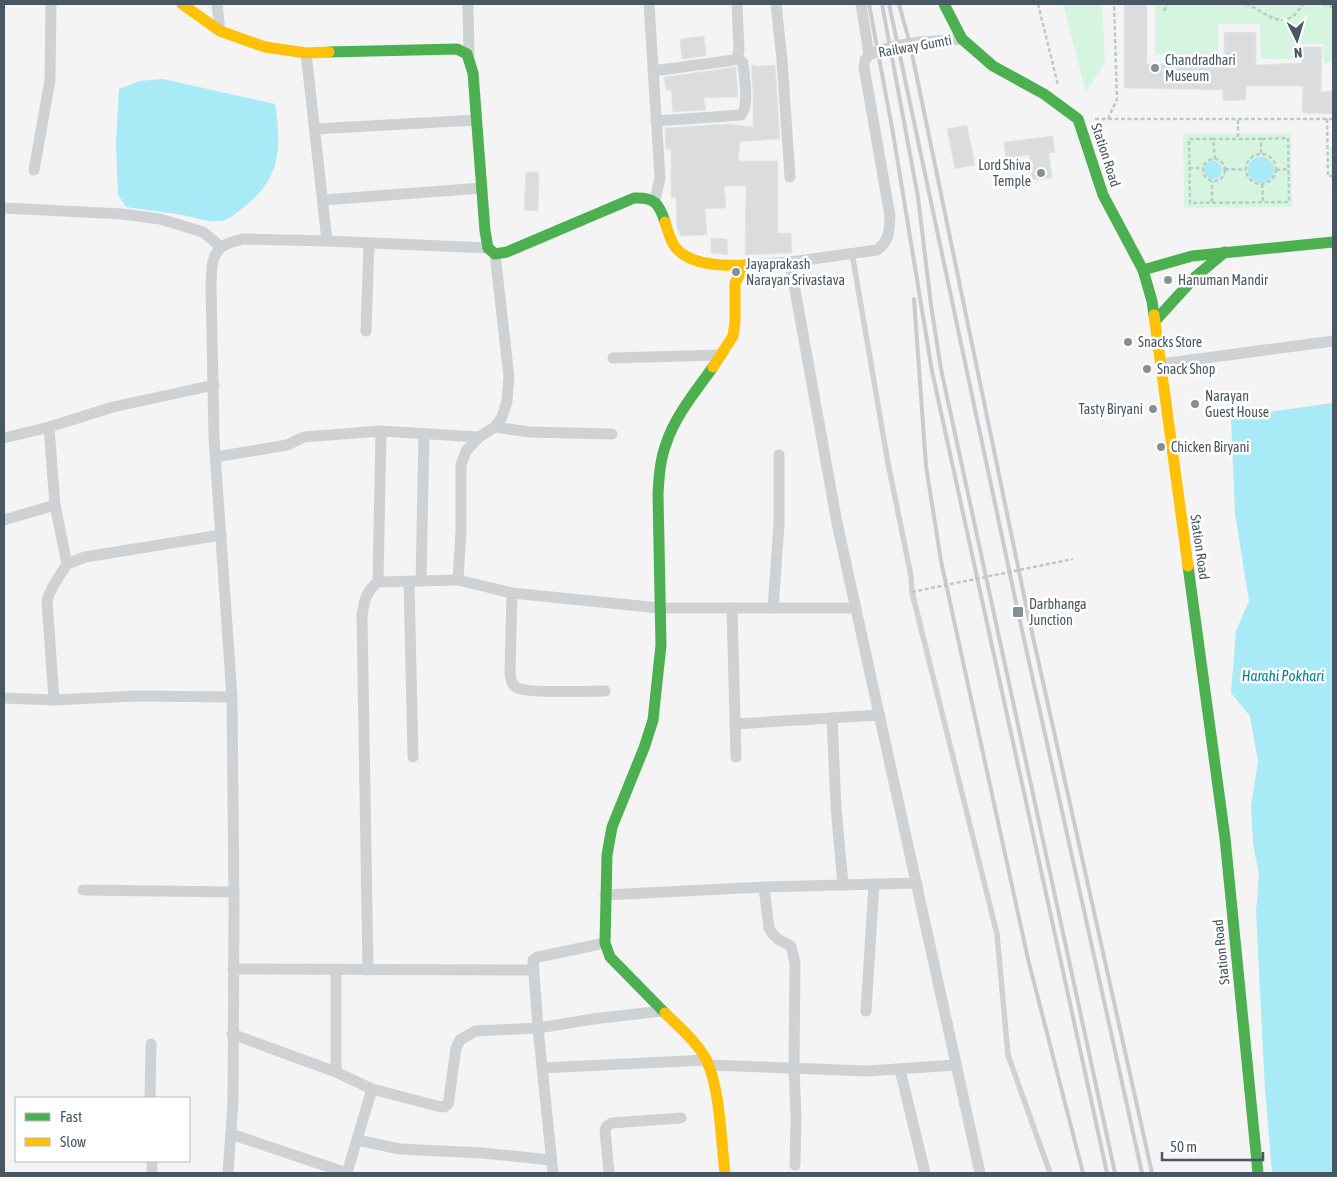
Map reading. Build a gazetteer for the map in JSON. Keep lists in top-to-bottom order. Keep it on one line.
{"streets":{"main road":["Station Road"],"street":["Railway Gumti"]},"crossings":[["Railway Gumti","Station Road"]],"water":["Harahi Pokhari"],"places":{"other":["Chandradhari Museum","Lord Shiva Temple","Jayaprakash Narayan Srivastava","Hanuman Mandir","Snacks Store","Snack Shop","Narayan Guest House","Tasty Biryani","Chicken Biryani"],"transit":["Darbhanga Junction"]},"legend":["Fast","Slow"],"scale_bar":"50 m","north":"bottom"}
